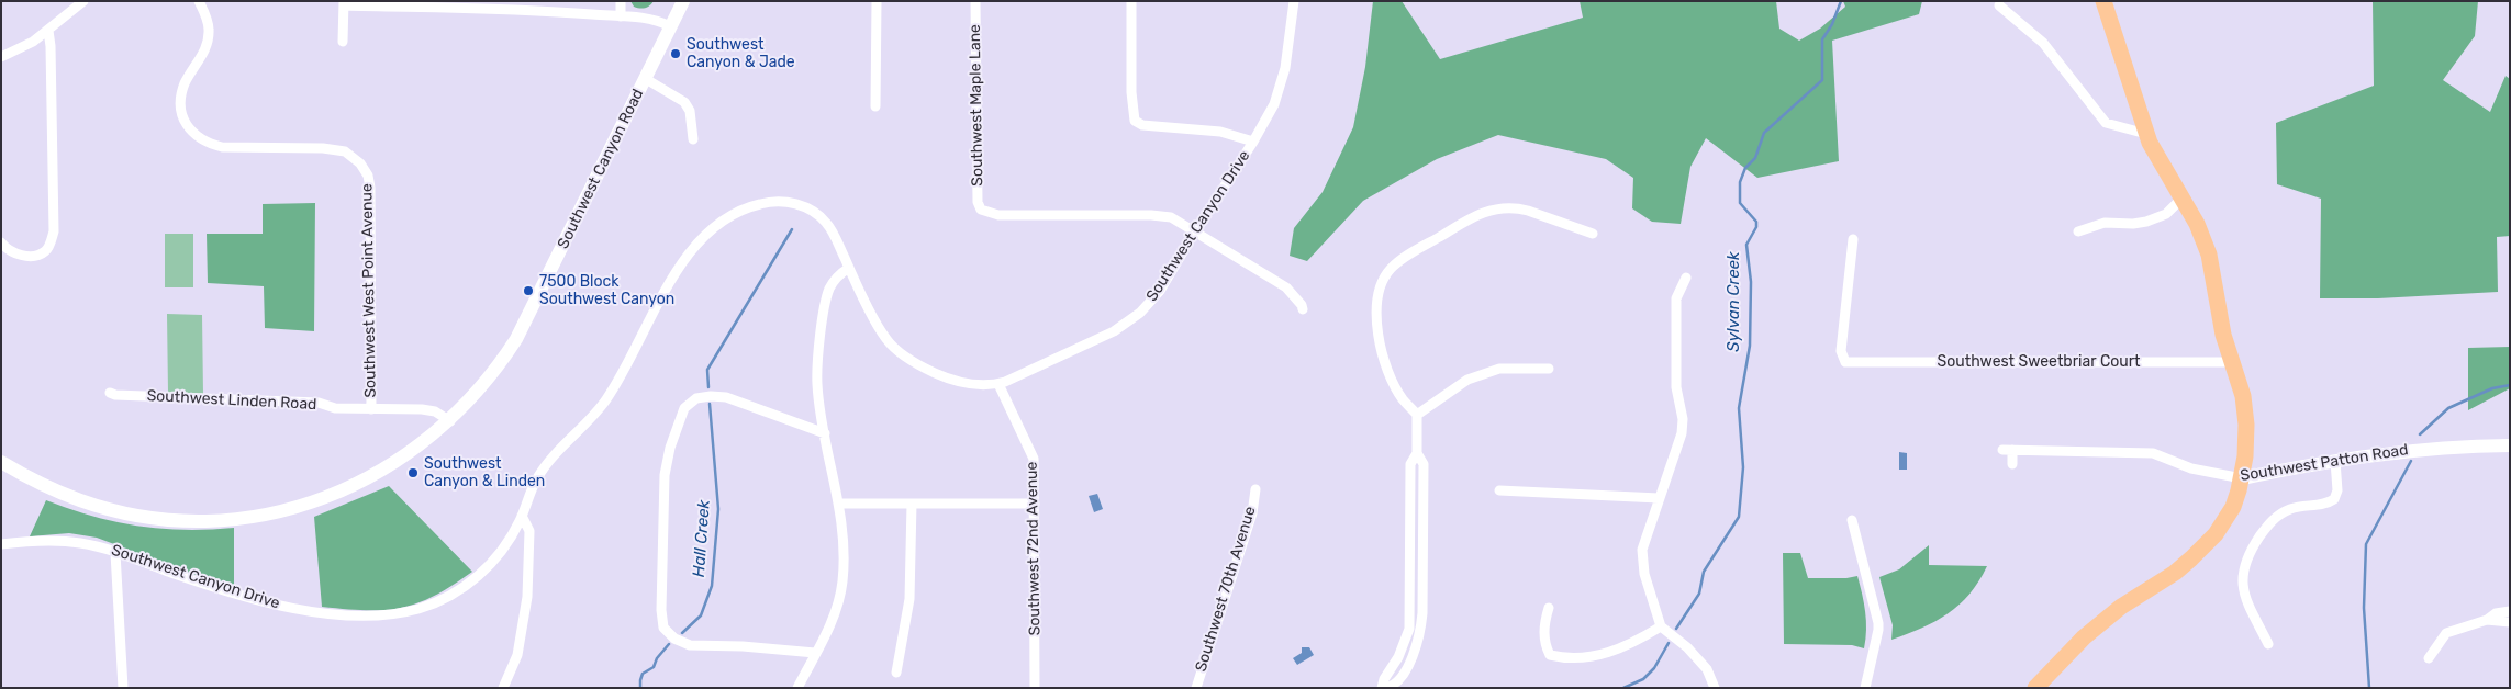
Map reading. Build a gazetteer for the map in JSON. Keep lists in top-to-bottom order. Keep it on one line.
{"streets":{"main road":["Southwest Canyon Road","Southwest Patton Road"],"street":["Southwest Maple Lane","Southwest Canyon Drive","Southwest West Point Avenue","Southwest Sweetbriar Court","Southwest Linden Road","Southwest 72nd Avenue","Southwest 70th Avenue"]},"crossings":[["Southwest Maple Lane","Southwest Canyon Drive"],["Southwest Canyon Road","Southwest Linden Road"],["Southwest Canyon Drive","Southwest 72nd Avenue"],["Southwest West Point Avenue","Southwest Linden Road"]],"water":["Sylvan Creek","Hall Creek"],"places":["Southwest Canyon & Jade","7500 Block Southwest Canyon","Southwest Canyon & Linden"]}
